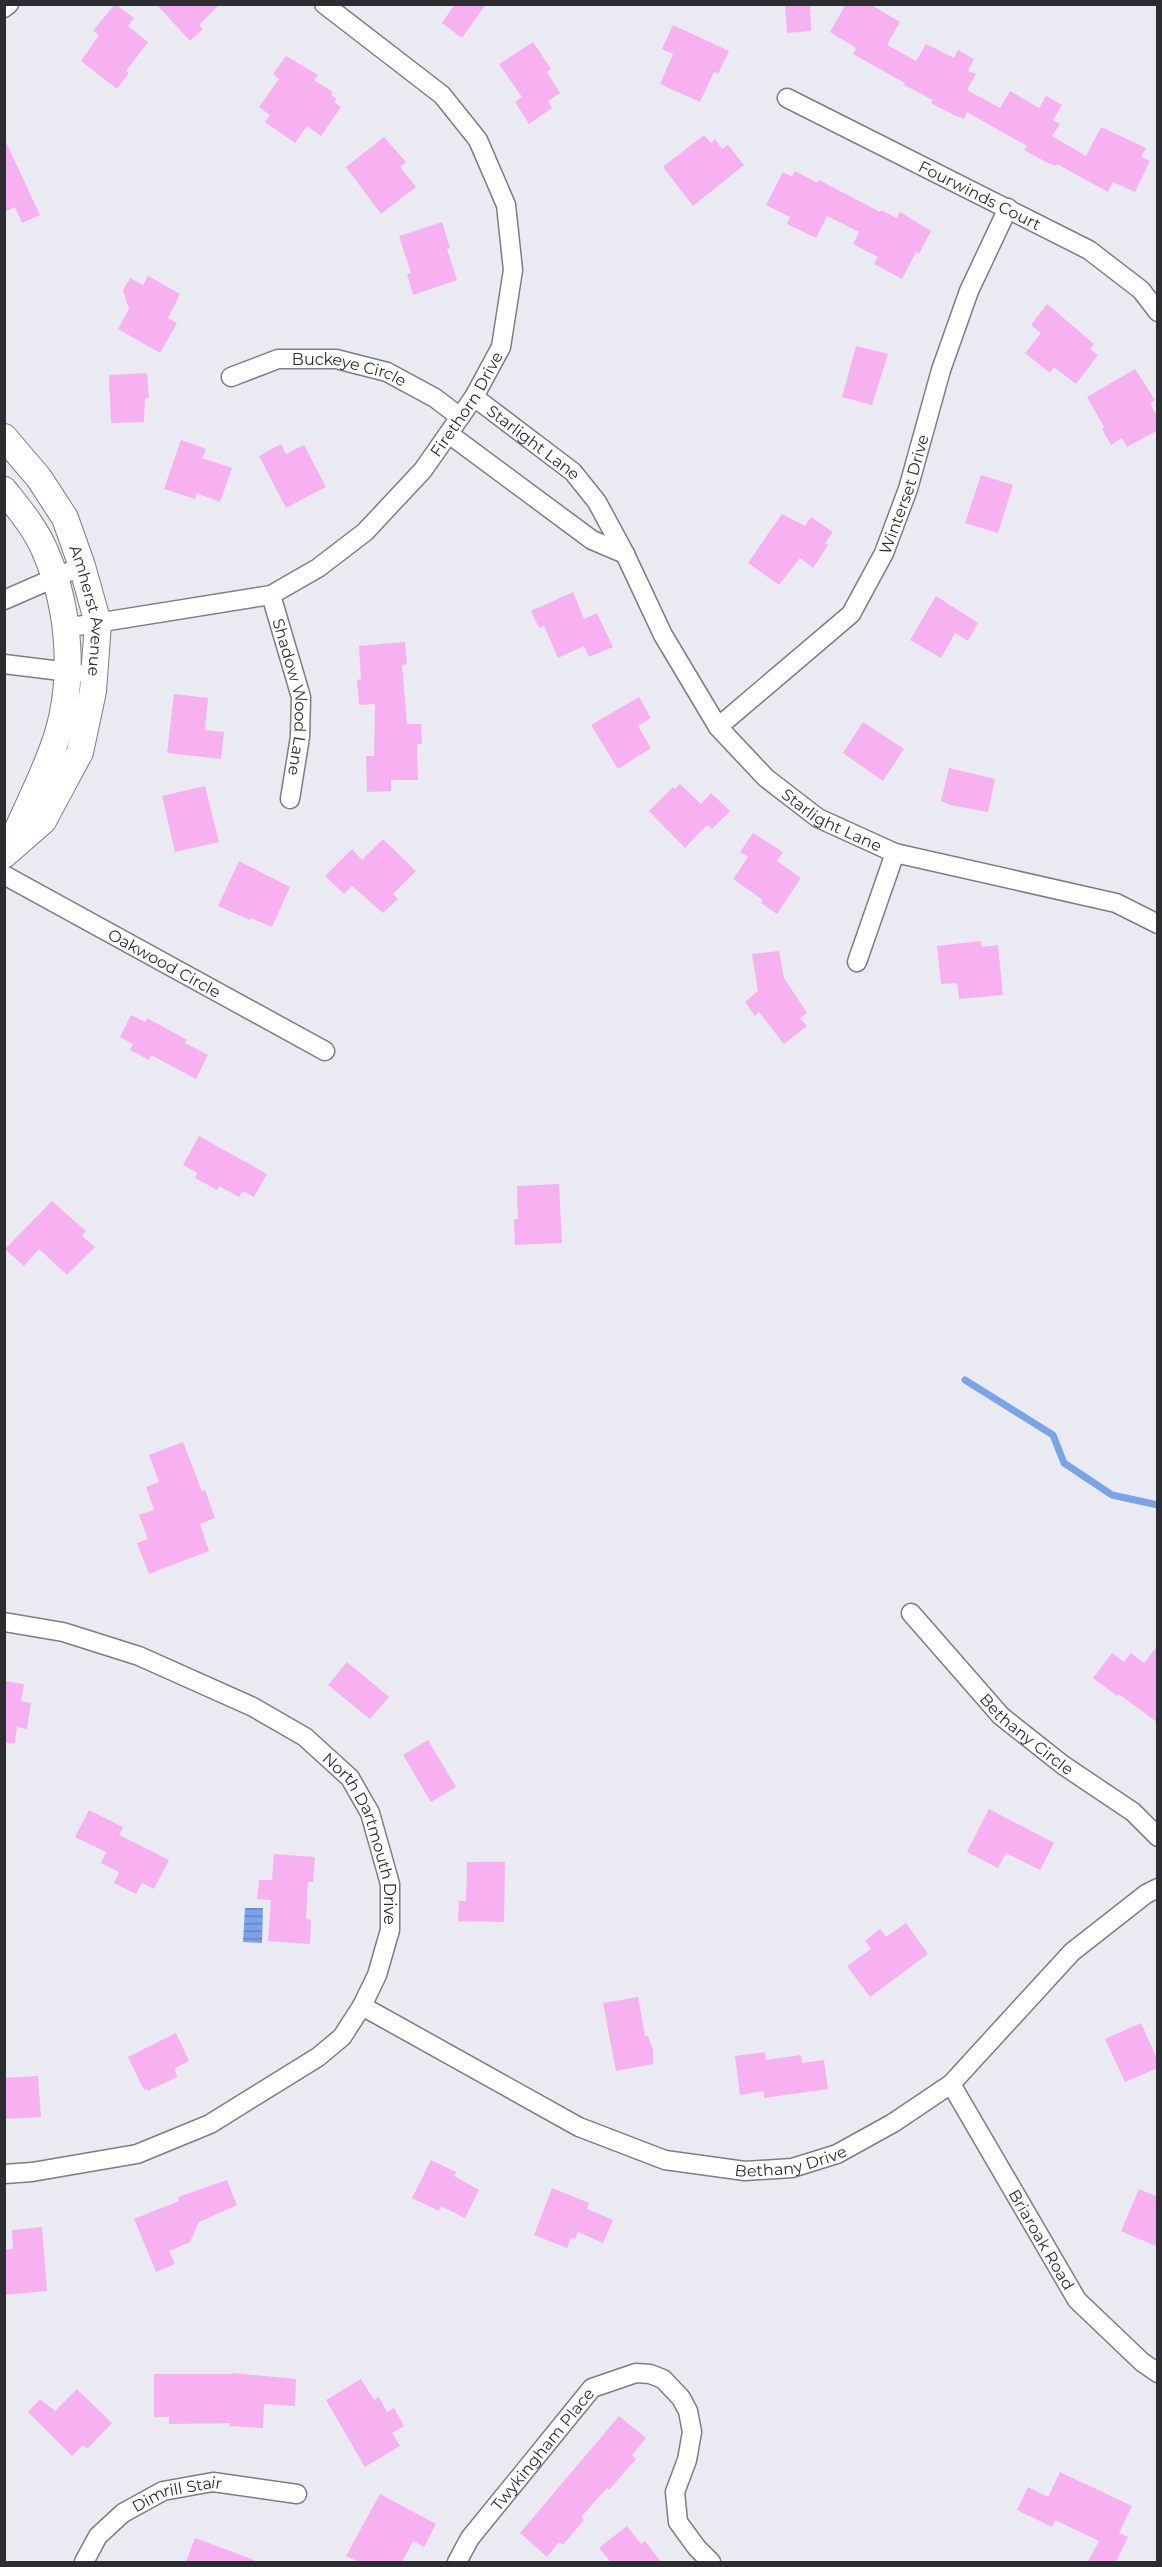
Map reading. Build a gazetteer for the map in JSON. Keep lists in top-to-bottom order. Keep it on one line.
{"streets":{"street":["Fourwinds Court","Buckeye Circle","Firethorn Drive","Starlight Lane","Winterset Drive","Amherst Avenue","Shadow Wood Lane","Oakwood Circle","Bethany Circle","North Dartmouth Drive","Bethany Drive","Briaroak Road","Twykingham Place","Dimrill Stair"]},"crossings":[["Fourwinds Court","Winterset Drive"],["Buckeye Circle","Firethorn Drive"],["Firethorn Drive","Starlight Lane"],["Firethorn Drive","Amherst Avenue"],["Firethorn Drive","Shadow Wood Lane"],["Starlight Lane","Winterset Drive"],["Amherst Avenue","Oakwood Circle"],["North Dartmouth Drive","Bethany Drive"],["Bethany Drive","Briaroak Road"]]}
